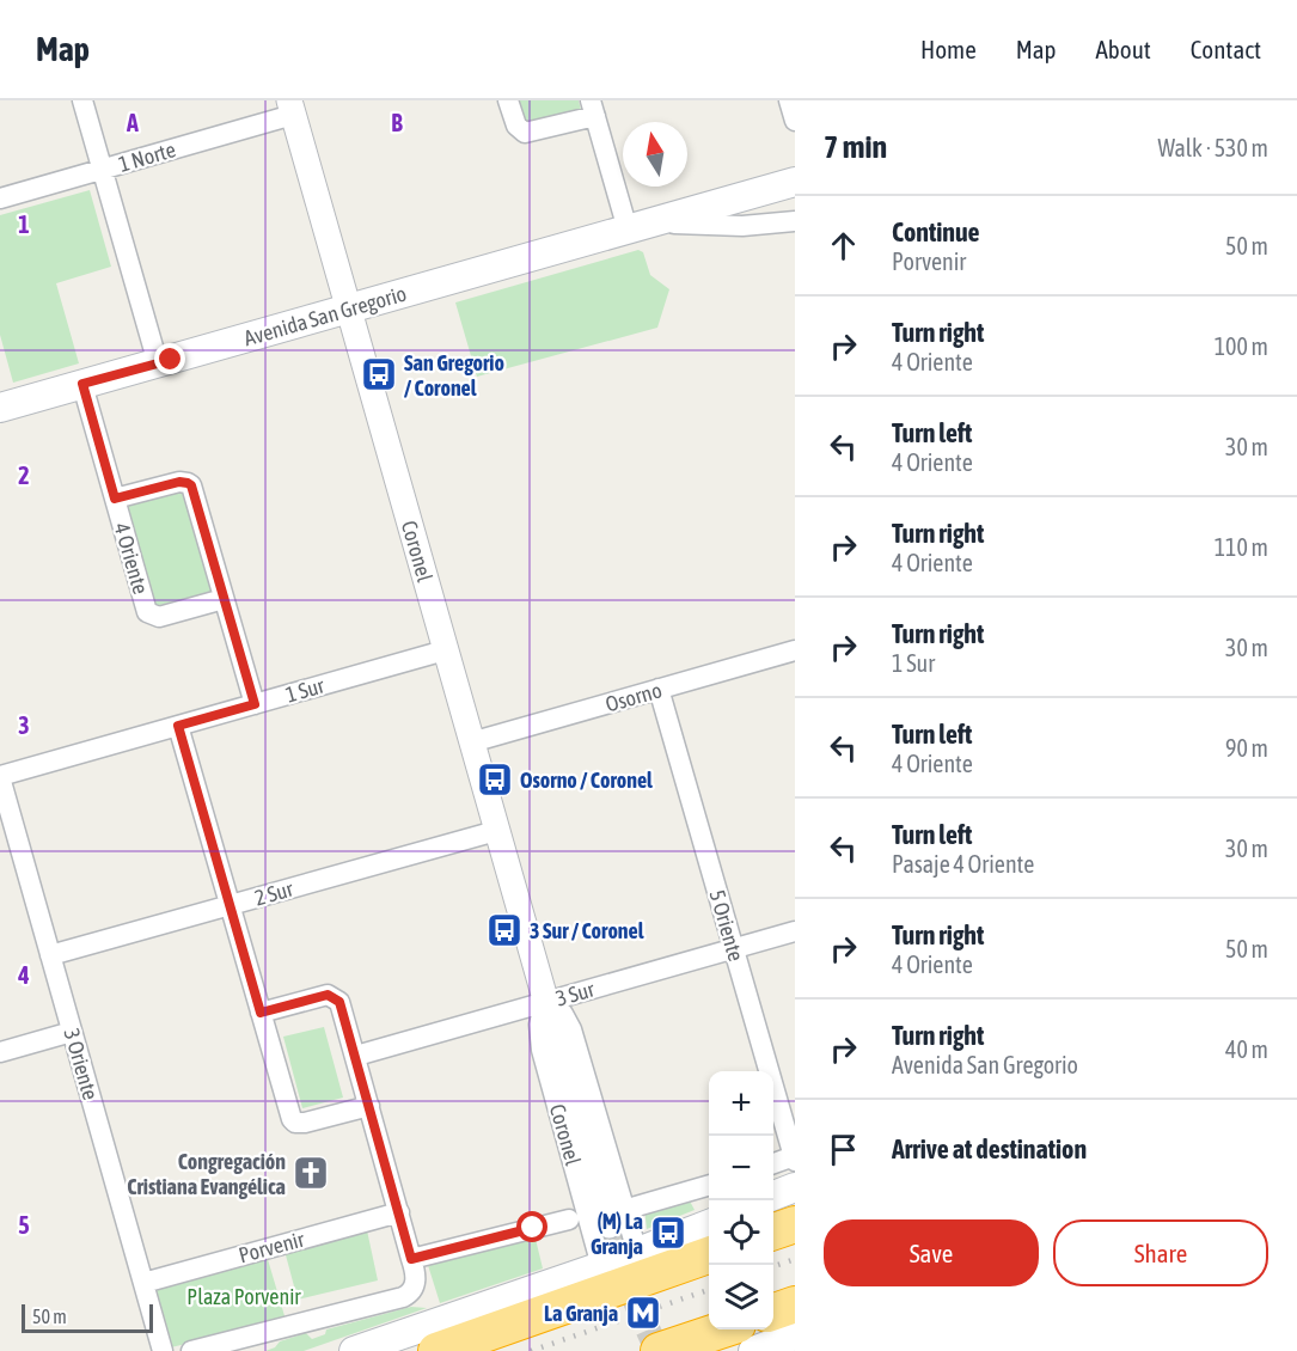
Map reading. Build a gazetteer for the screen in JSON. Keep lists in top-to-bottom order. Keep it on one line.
{"streets":{"main road":["Avenida San Gregorio"],"street":["1 Norte","Coronel","4 Oriente","1 Sur","Osorno","2 Sur","5 Oriente","3 Sur","3 Oriente","Porvenir"]},"crossings":[["1 Norte","Coronel"],["Avenida San Gregorio","Coronel"],["Avenida San Gregorio","4 Oriente"],["Coronel","1 Sur"],["Coronel","Osorno"],["Coronel","2 Sur"],["Coronel","3 Sur"],["1 Sur","3 Oriente"],["Osorno","5 Oriente"],["2 Sur","3 Oriente"],["5 Oriente","3 Sur"],["3 Oriente","Porvenir"]],"parks":["Plaza Porvenir"],"places":{"bus stop":["San Gregorio / Coronel","Osorno / Coronel","3 Sur / Coronel","(M) La Granja"],"church":["Congregación Cristiana Evangélica"],"metro station":["La Granja"]},"scale_bar":"50 m","north":"top","page":{"header":"Map","nav":["Home","Map","About","Contact"],"heading":["7 min","Walk · 530 m"],"list":[["Continue","Porvenir","50 m"],["Turn right","4 Oriente","100 m"],["Turn left","4 Oriente","30 m"],["Turn right","4 Oriente","110 m"],["Turn right","1 Sur","30 m"],["Turn left","4 Oriente","90 m"],["Turn left","Pasaje 4 Oriente","30 m"],["Turn right","4 Oriente","50 m"],["Turn right","Avenida San Gregorio","40 m"],"Arrive at destination"],"map_buttons":["+","−"],"buttons":["Save","Share"],"scale":"50 m"},"grid":{"columns":["A","B"],"rows":["1","2","3","4","5"]}}
